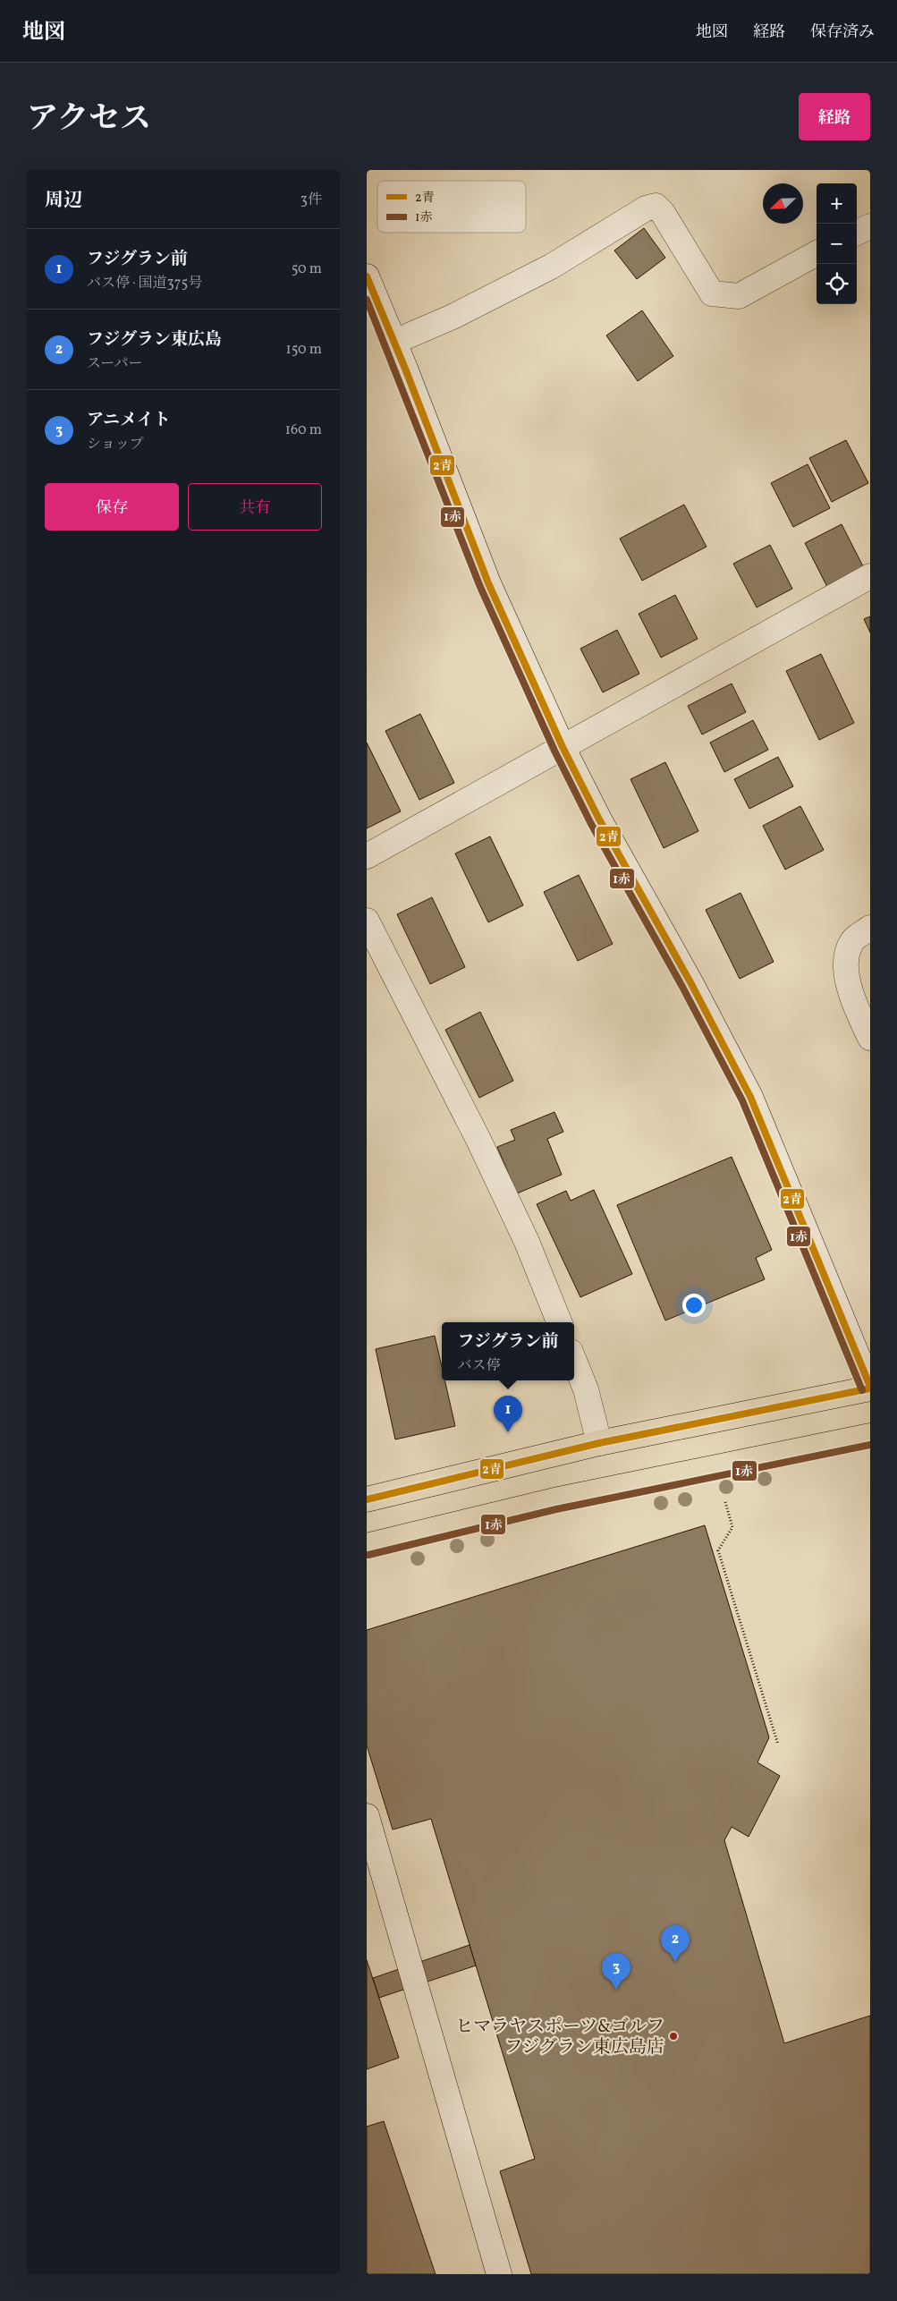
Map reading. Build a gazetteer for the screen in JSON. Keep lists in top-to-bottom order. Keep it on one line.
{"places":["ヒマラヤスポーツ&ゴルフ フジグラン東広島店"],"lines":["transit line 2青","transit line 1赤"],"legend":["2青","1赤"],"north":"bottom left","page":{"header":"地図","nav":["地図","経路","保存済み"],"title":"アクセス","buttons":["経路",["保存","共有"]],"heading":["周辺","3件"],"map_buttons":["+","−"],"list":[{"mark":"1","name":"フジグラン前","note":"バス停 · 国道375号","value":"50 m"},{"mark":"2","name":"フジグラン東広島","note":"スーパー","value":"150 m"},{"mark":"3","name":"アニメイト","note":"ショップ","value":"160 m"}],"popup":["フジグラン前","バス停"],"pins":["1","2","3"]}}
